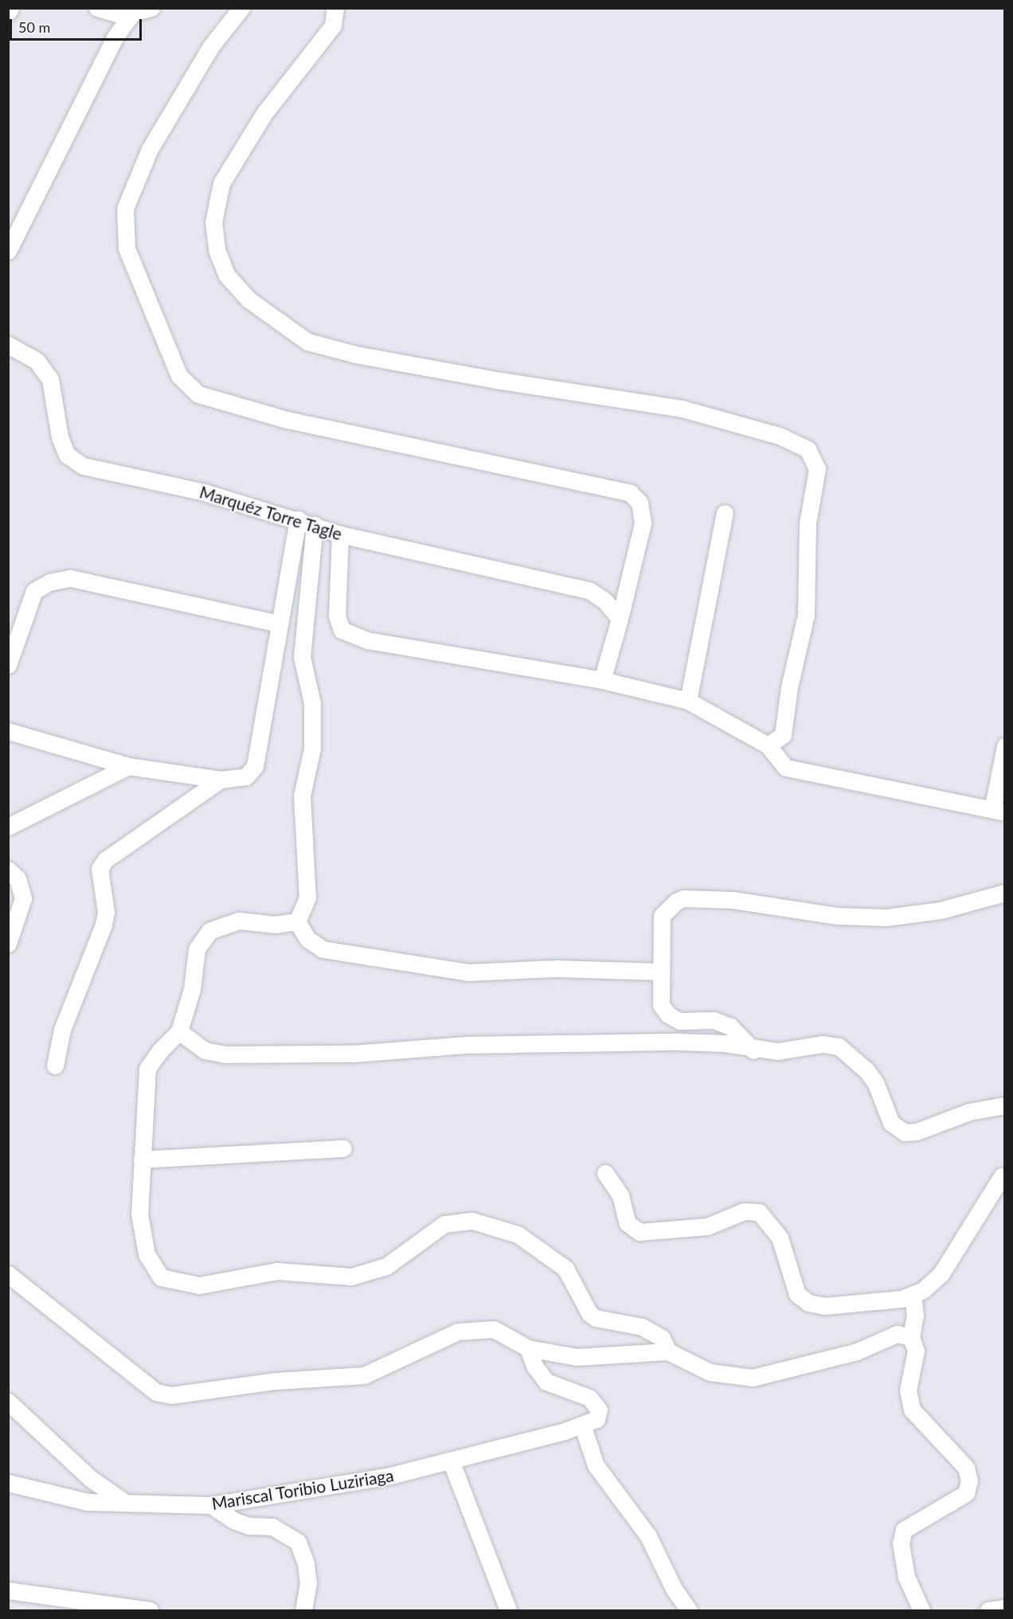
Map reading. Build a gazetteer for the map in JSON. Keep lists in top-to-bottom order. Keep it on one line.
{"streets":{"street":["Marquéz Torre Tagle","Mariscal Toribio Luziriaga"]},"scale_bar":"50 m"}
